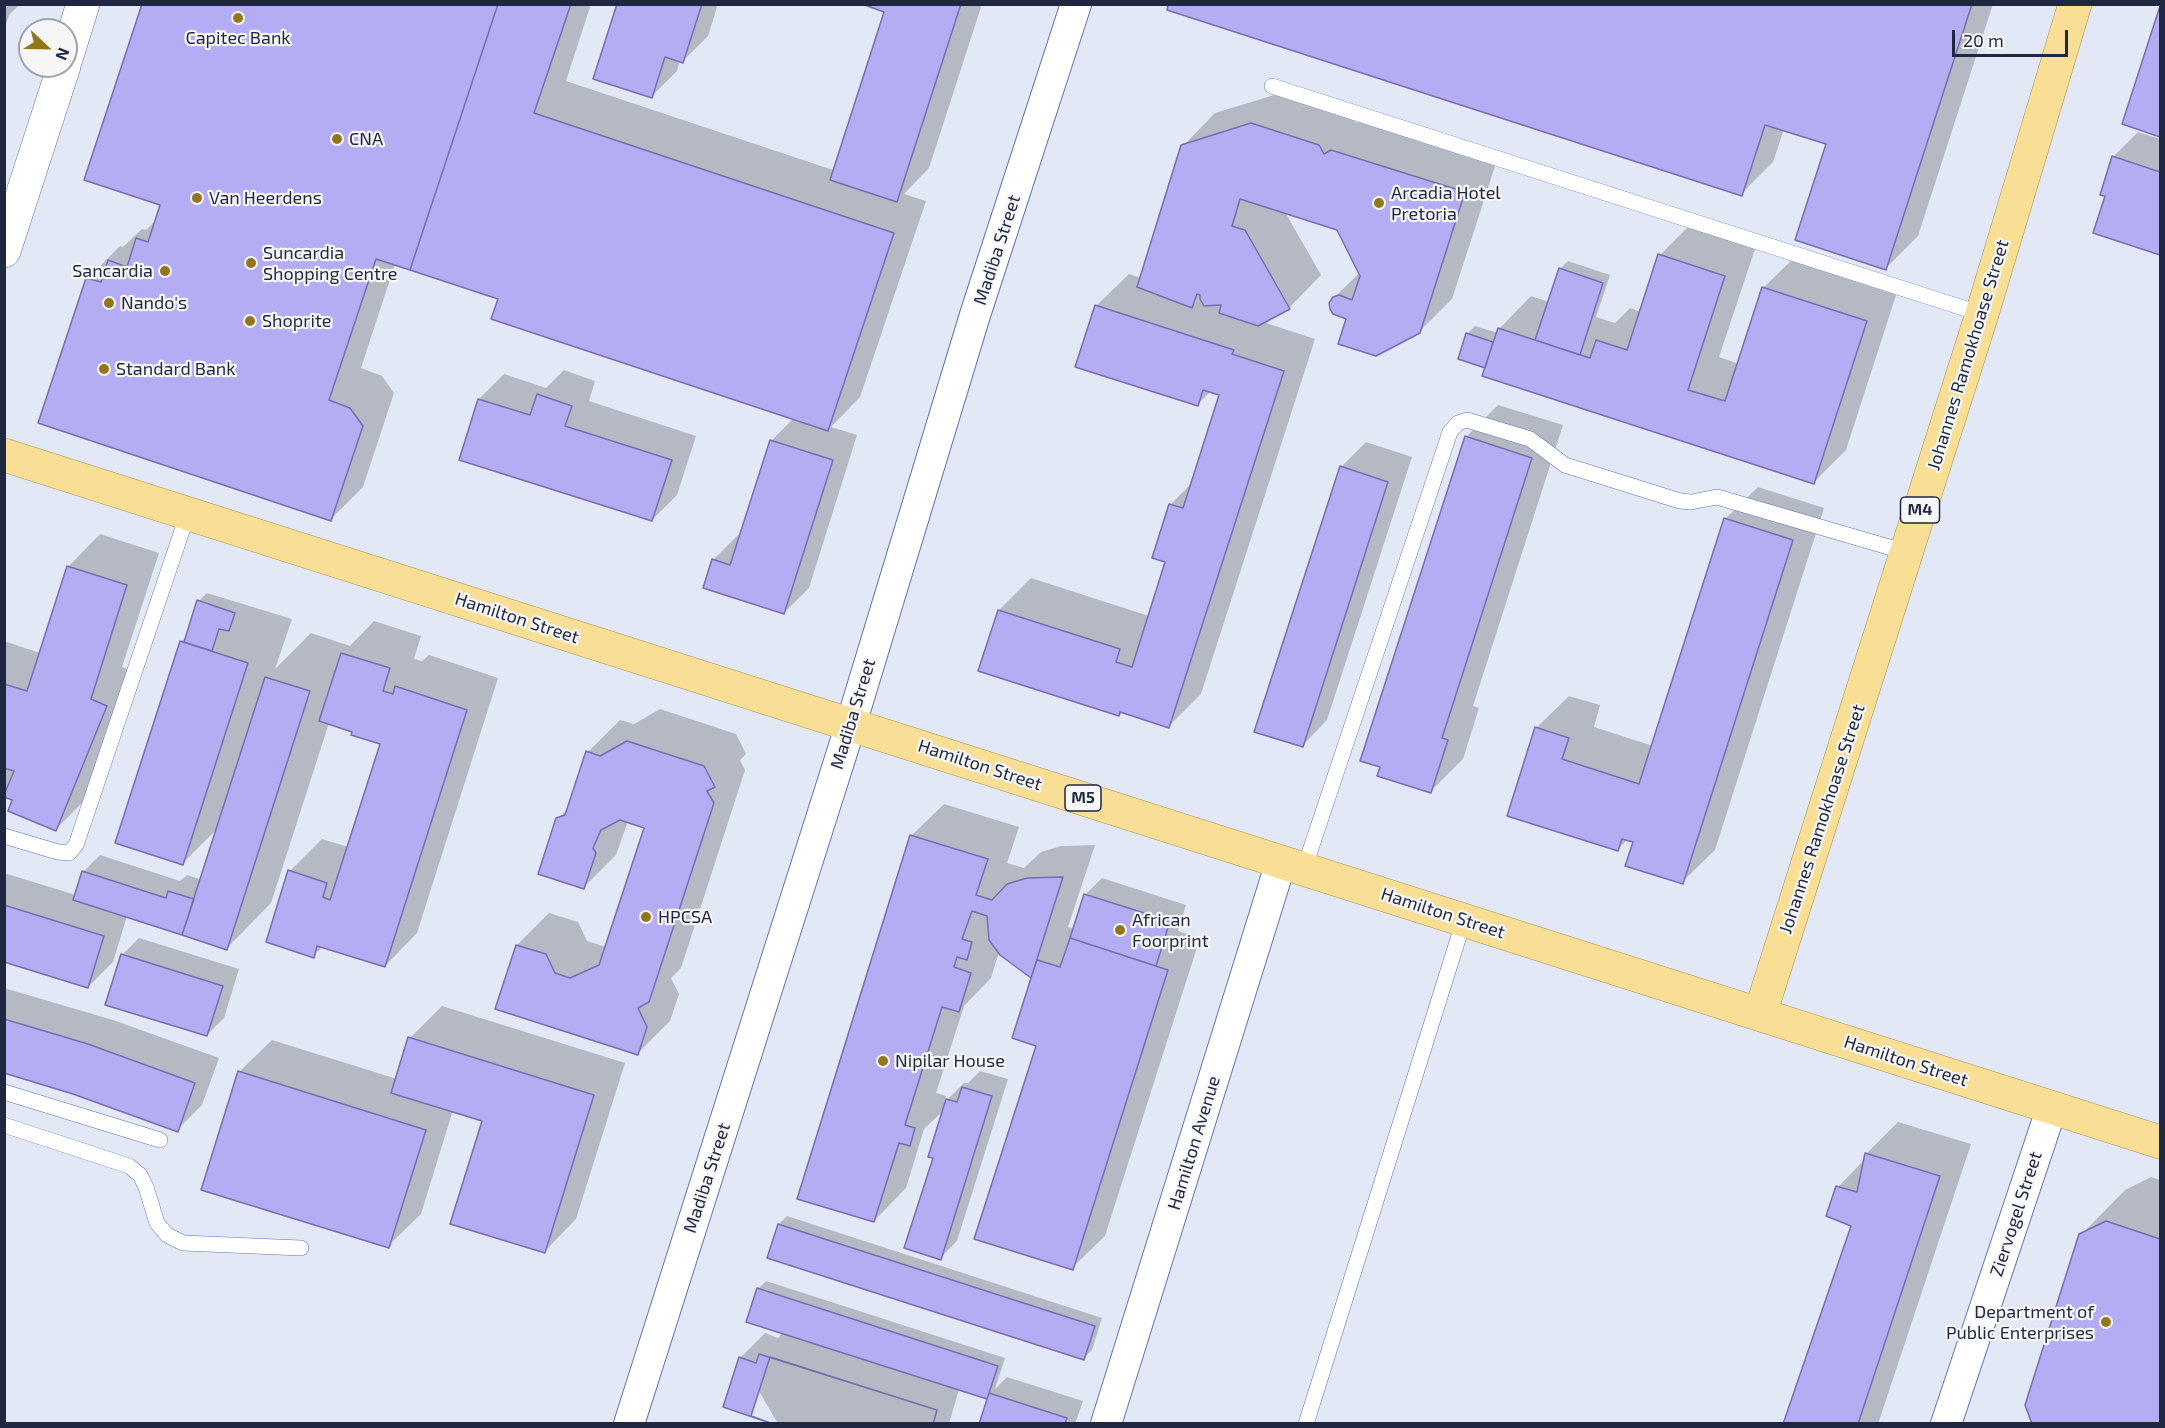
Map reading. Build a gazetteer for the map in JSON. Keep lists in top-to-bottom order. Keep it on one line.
{"streets":{"main road":["Johannes Ramokhoase Street","M4","Hamilton Street","M5"],"street":["Madiba Street","Hamilton Avenue","Ziervogel Street"]},"crossings":[["Madiba Street","Hamilton Street"],["Johannes Ramokhoase Street","Hamilton Street"],["Hamilton Street","Hamilton Avenue"],["Hamilton Street","Ziervogel Street"]],"places":["Capitec Bank","CNA","Van Heerdens","Arcadia Hotel Pretoria","Suncardia Shopping Centre","Sancardia","Nando's","Shoprite","Standard Bank","HPCSA","African Foorprint","Nipilar House","Department of Public Enterprises"],"scale_bar":"20 m","north":"right"}
